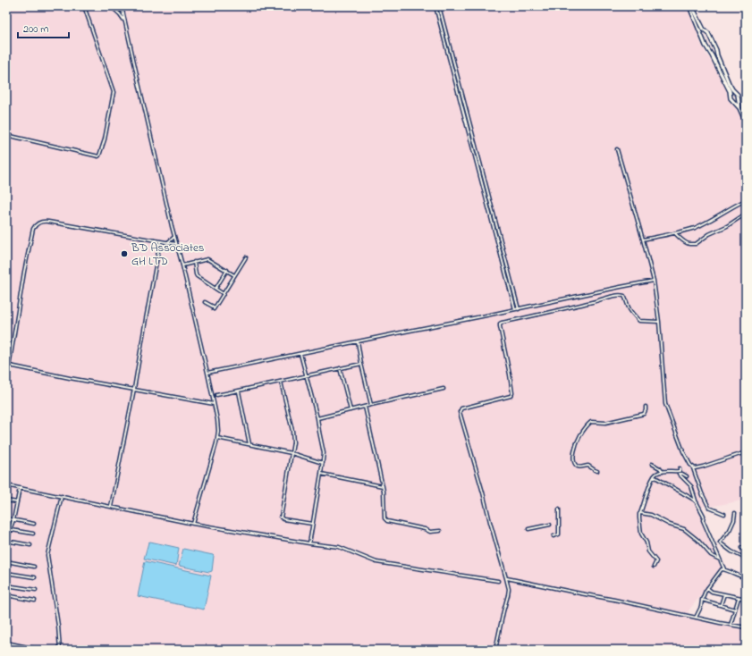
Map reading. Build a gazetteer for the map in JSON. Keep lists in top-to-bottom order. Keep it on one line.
{"places":["BD Associates GH LTD"],"scale_bar":"200 m"}
